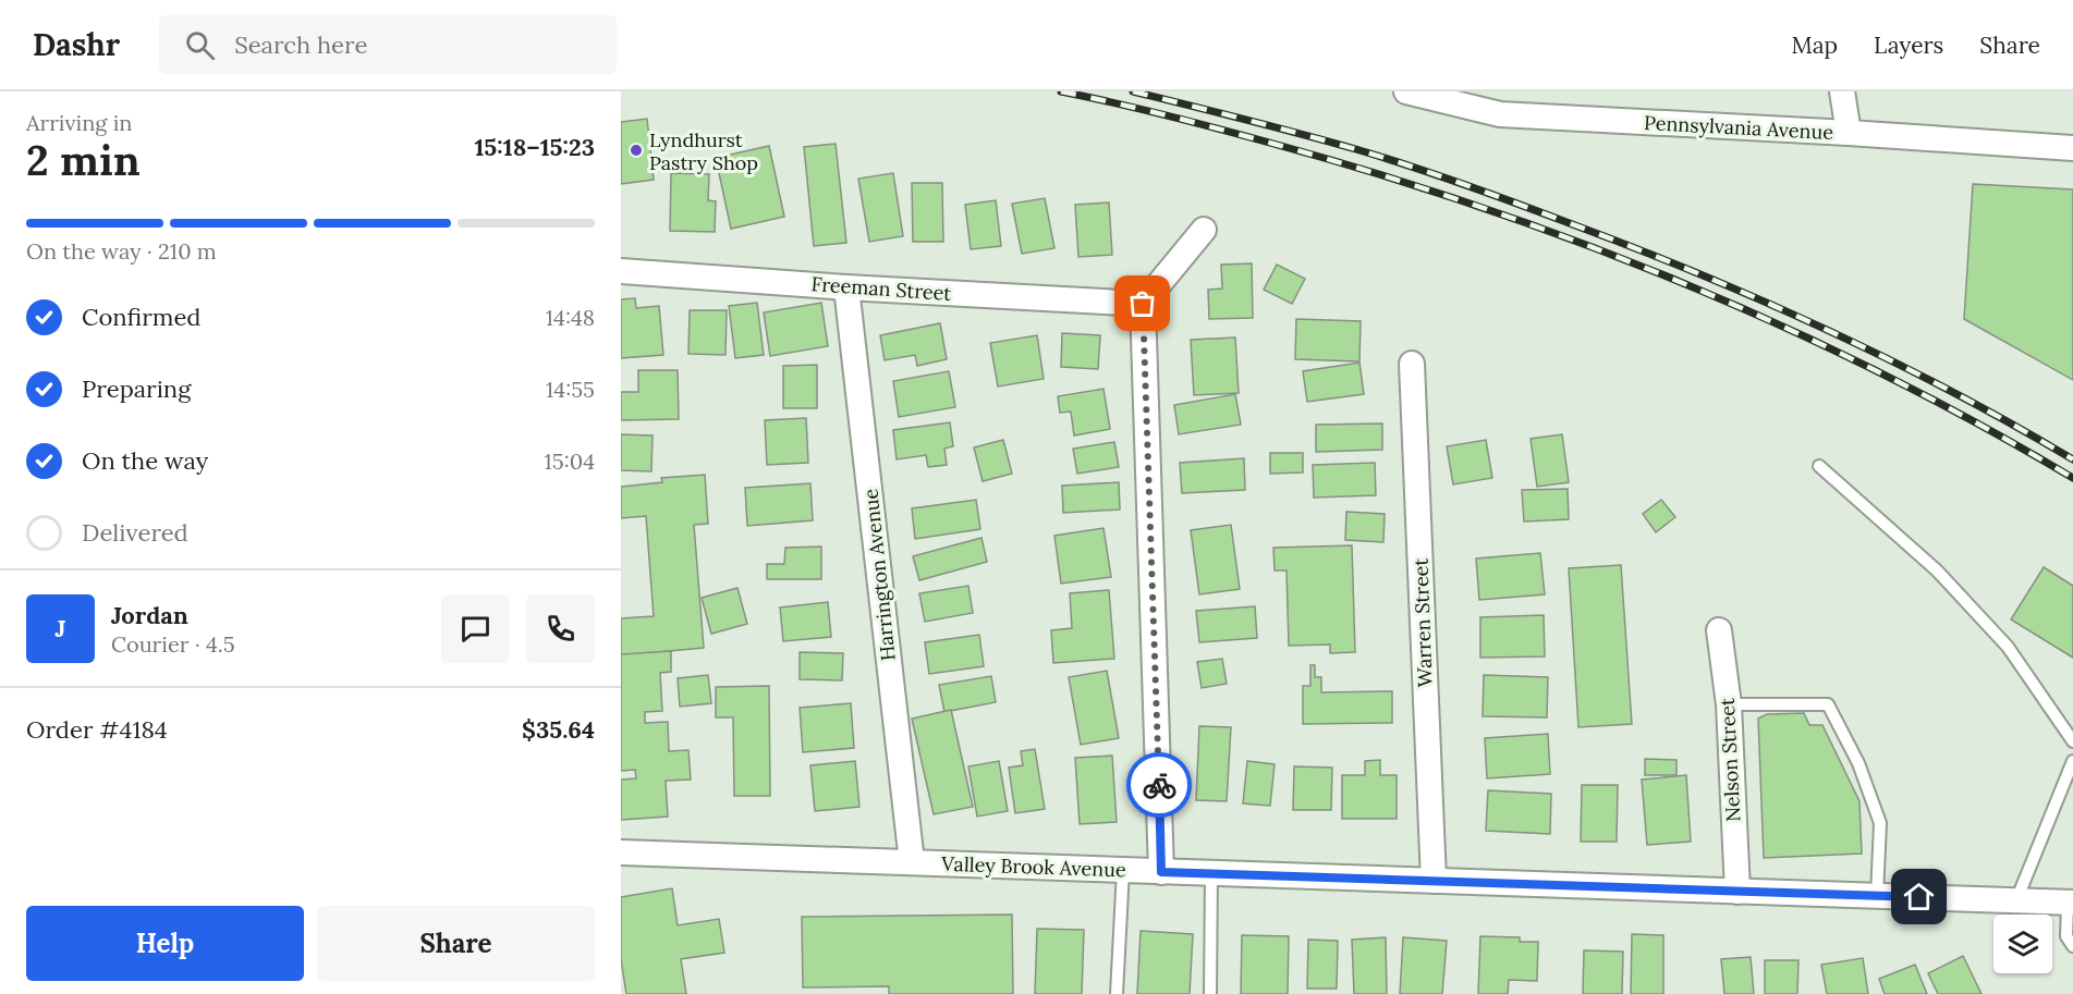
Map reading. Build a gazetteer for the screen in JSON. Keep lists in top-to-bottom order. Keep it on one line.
{"streets":{"street":["Pennsylvania Avenue","Freeman Street","Harrington Avenue","Warren Street","Nelson Street","Valley Brook Avenue"]},"crossings":[["Freeman Street","Harrington Avenue"],["Harrington Avenue","Valley Brook Avenue"],["Warren Street","Valley Brook Avenue"],["Nelson Street","Valley Brook Avenue"]],"places":["Lyndhurst Pastry Shop"],"page":{"header":"Dashr","search":"Search here","nav":["Map","Layers","Share"],"heading":["2 min","Arriving in","15:18–15:23"],"panel":["Jordan","Courier · 4.5","Order #4184","$35.64"],"bar":"On the way · 210 m","list":[["Confirmed","14:48"],["Preparing","14:55"],["On the way","15:04"],"Delivered"],"round":"J","buttons":["Help","Share"]}}
